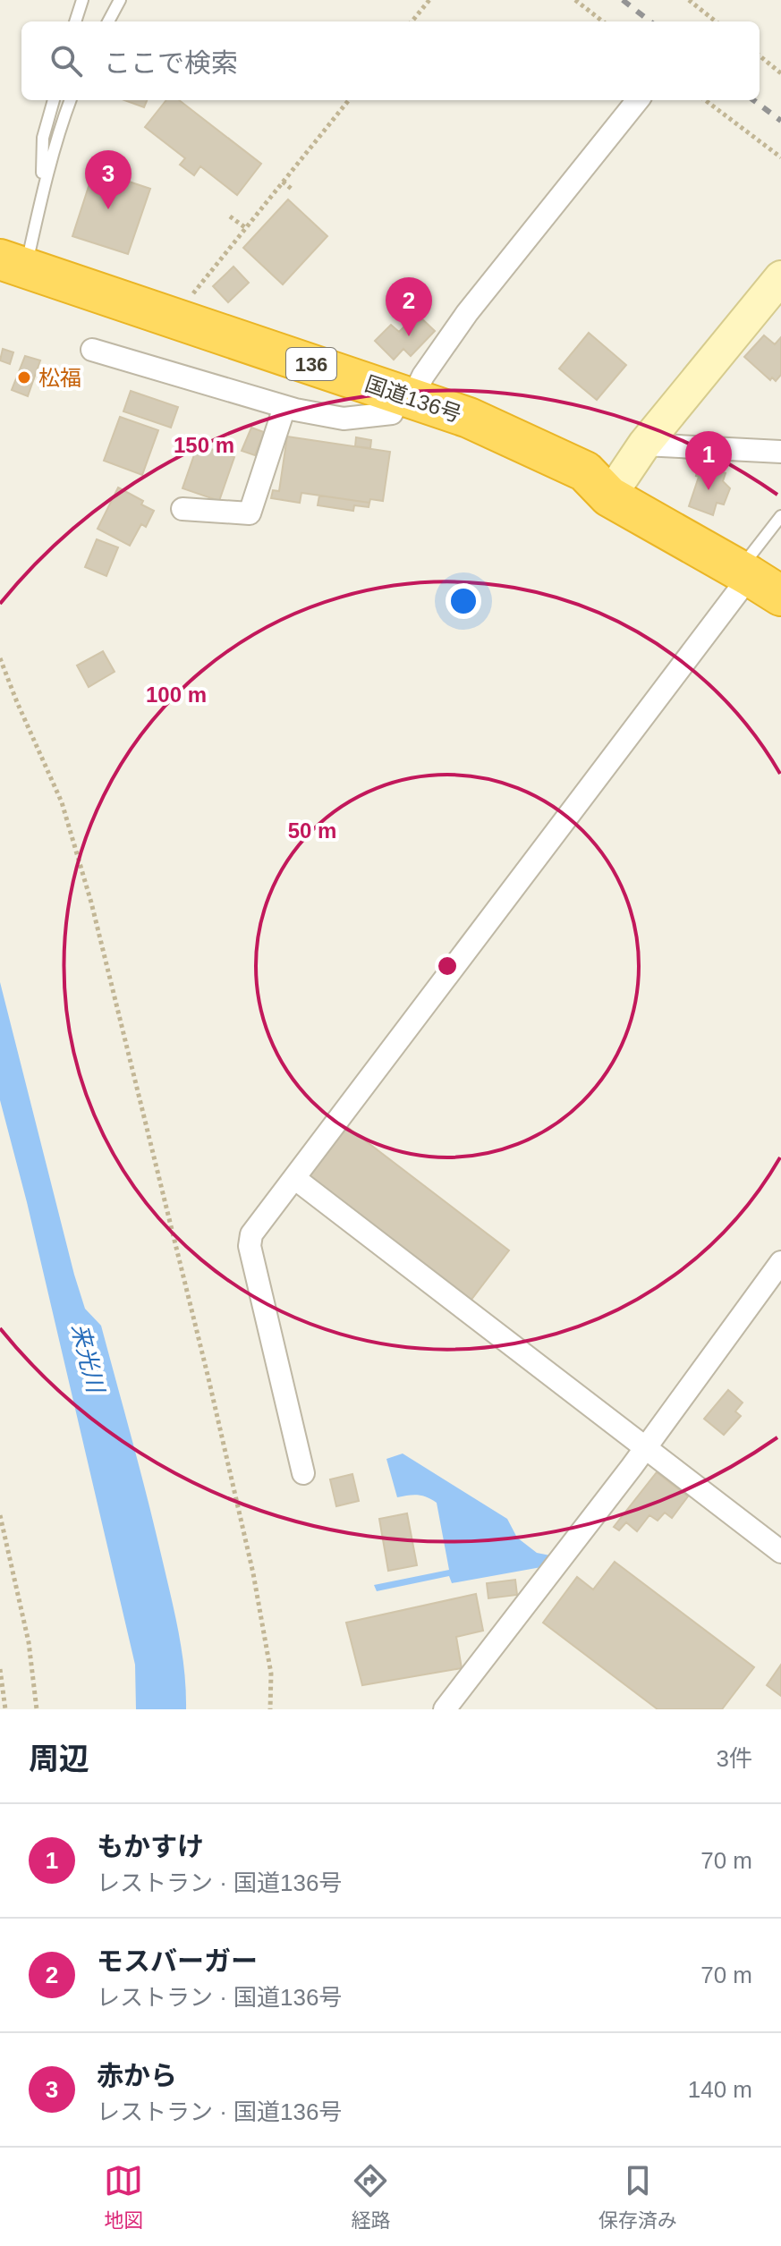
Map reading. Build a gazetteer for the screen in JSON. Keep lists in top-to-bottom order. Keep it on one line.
{"streets":{"highway":["136","国道136号"]},"water":["来光川"],"places":["松福"],"page":{"search":"ここで検索","pins":["3","2","1"],"heading":["周辺","3件"],"list":[{"mark":"1","name":"もかすけ","note":"レストラン · 国道136号","value":"70 m"},{"mark":"2","name":"モスバーガー","note":"レストラン · 国道136号","value":"70 m"},{"mark":"3","name":"赤から","note":"レストラン · 国道136号","value":"140 m"}],"nav":["地図","経路","保存済み"]},"rings":["150 m","100 m","50 m"]}
